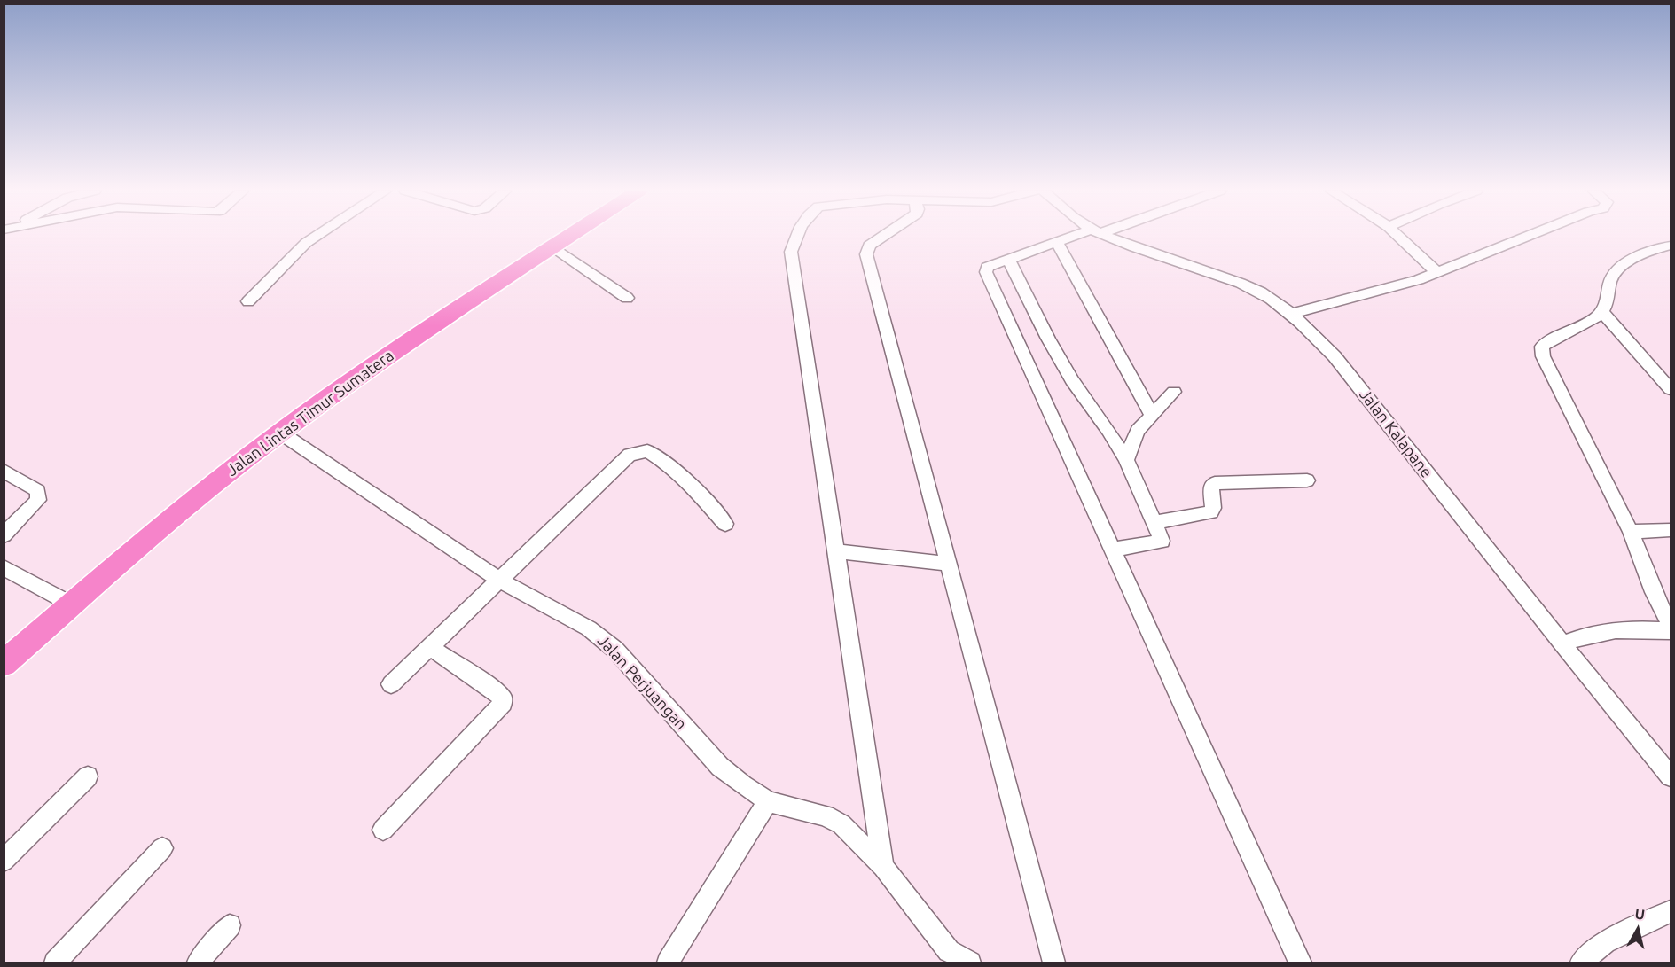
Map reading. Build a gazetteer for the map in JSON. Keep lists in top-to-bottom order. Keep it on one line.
{"streets":{"highway":["Jalan Lintas Timur Sumatera"],"street":["Jalan Kalapane","Jalan Perjuangan"]},"crossings":[["Jalan Lintas Timur Sumatera","Jalan Perjuangan"]],"north":"top"}
